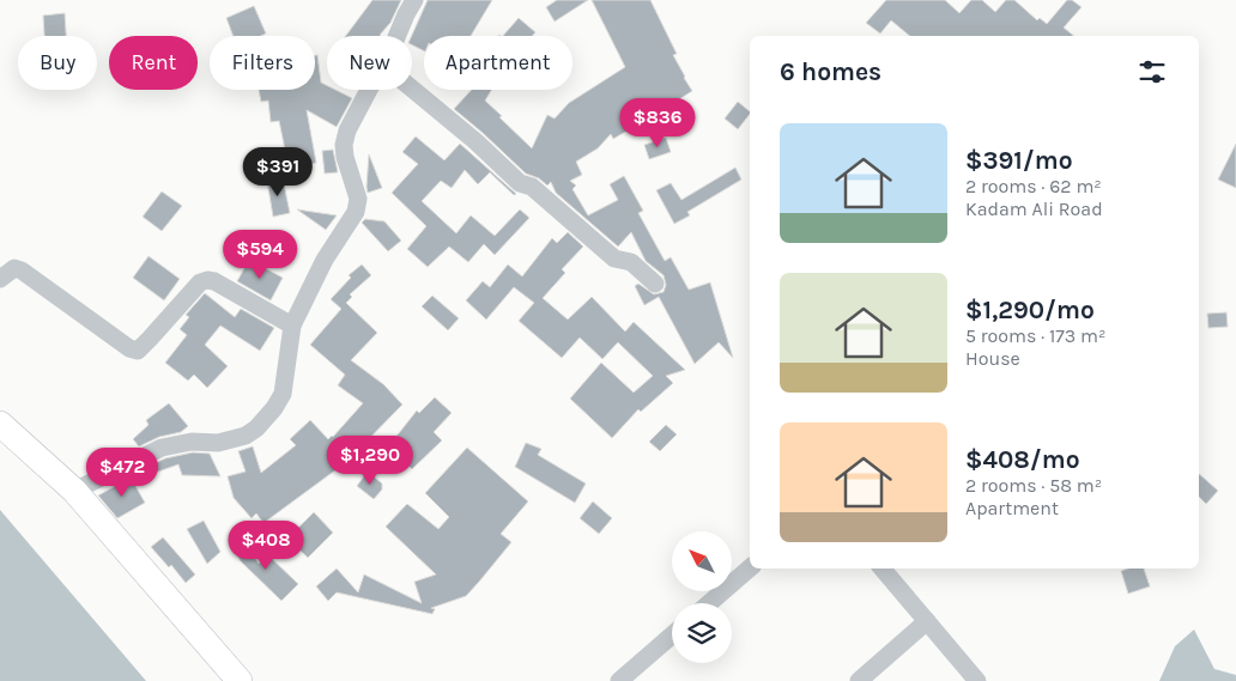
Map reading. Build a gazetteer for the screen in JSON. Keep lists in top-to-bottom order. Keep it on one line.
{"north":"top left","page":{"chip":["Buy","Rent","Filters","New","Apartment"],"heading":"6 homes","price":["$836","$391","$594","$1,290","$472","$408"],"list":[{"name":"$391/mo","note":"2 rooms · 62 m² · Kadam Ali Road"},{"name":"$1,290/mo","note":"5 rooms · 173 m² · House"},{"name":"$408/mo","note":"2 rooms · 58 m² · Apartment"}]}}
